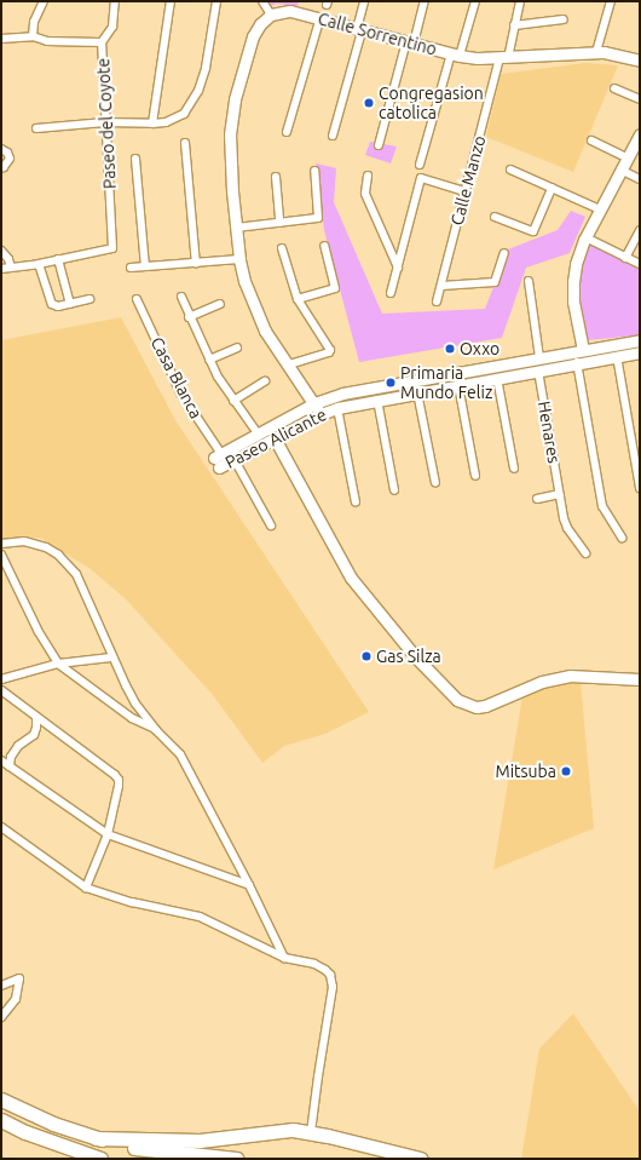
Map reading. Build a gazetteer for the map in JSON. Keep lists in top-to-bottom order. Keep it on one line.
{"streets":{"street":["Calle Sorrentino","Paseo del Coyote","Calle Manzo","Casa Blanca","Henares","Paseo Alicante"]},"crossings":[["Calle Sorrentino","Calle Manzo"],["Casa Blanca","Paseo Alicante"],["Henares","Paseo Alicante"]],"places":["Congregasion catolica","Oxxo","Primaria Mundo Feliz","Gas Silza","Mitsuba"]}
